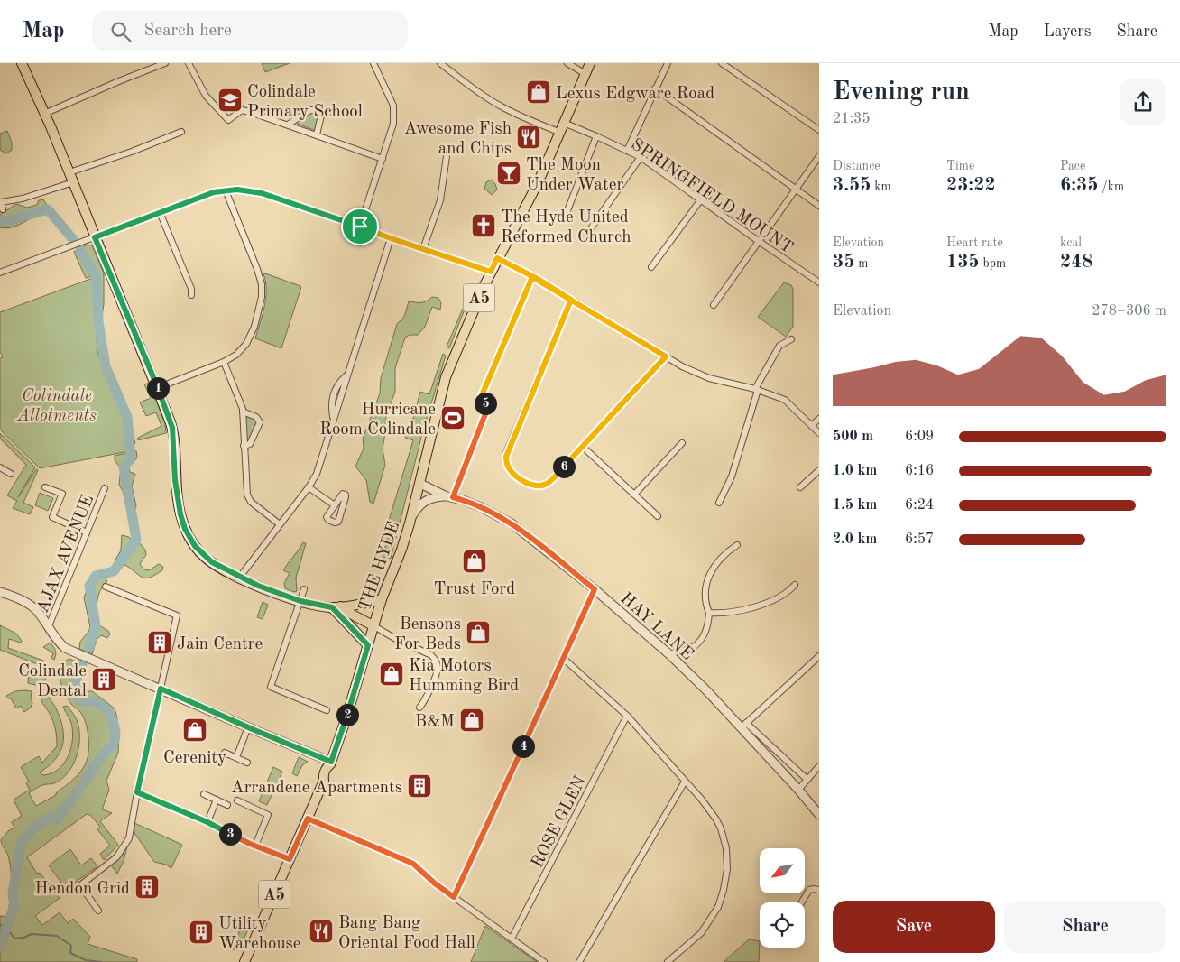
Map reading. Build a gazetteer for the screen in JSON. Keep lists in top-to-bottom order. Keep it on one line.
{"streets":{"main road":["A5","THE HYDE"],"street":["SPRINGFIELD MOUNT","AJAX AVENUE","HAY LANE","ROSE GLEN"]},"crossings":[["SPRINGFIELD MOUNT","A5"],["A5","THE HYDE"],["A5","HAY LANE"],["THE HYDE","HAY LANE"]],"parks":["Colindale Allotments"],"places":{"shop":["Lexus Edgware Road","Trust Ford","Bensons For Beds","Kia Motors Humming Bird","B&M","Cerenity"],"school or university":["Colindale Primary School"],"restaurant":["Awesome Fish and Chips","Bang Bang Oriental Food Hall"],"bar":["The Moon Under Water"],"church":["The Hyde United Reformed Church"],"sports":["Hurricane Room Colindale"],"building":["Jain Centre","Colindale Dental","Arrandene Apartments","Hendon Grid","Utility Warehouse"]},"north":"bottom left","page":{"header":"Map","search":"Search here","nav":["Map","Layers","Share"],"heading":["Evening run","21:35"],"stats":[["Distance","3.55 km"],["Time","23:22"],["Pace","6:35 /km"],["Elevation","35 m"],["Heart rate","135 bpm"],["kcal","248"]],"chart":["Elevation","278–306 m"],"pins":["1","5","6","2","4","3"],"list":[{"name":"500 m","note":"6:09"},{"name":"1.0 km","note":"6:16"},{"name":"1.5 km","note":"6:24"},{"name":"2.0 km","note":"6:57"}],"buttons":["Save","Share"]}}
